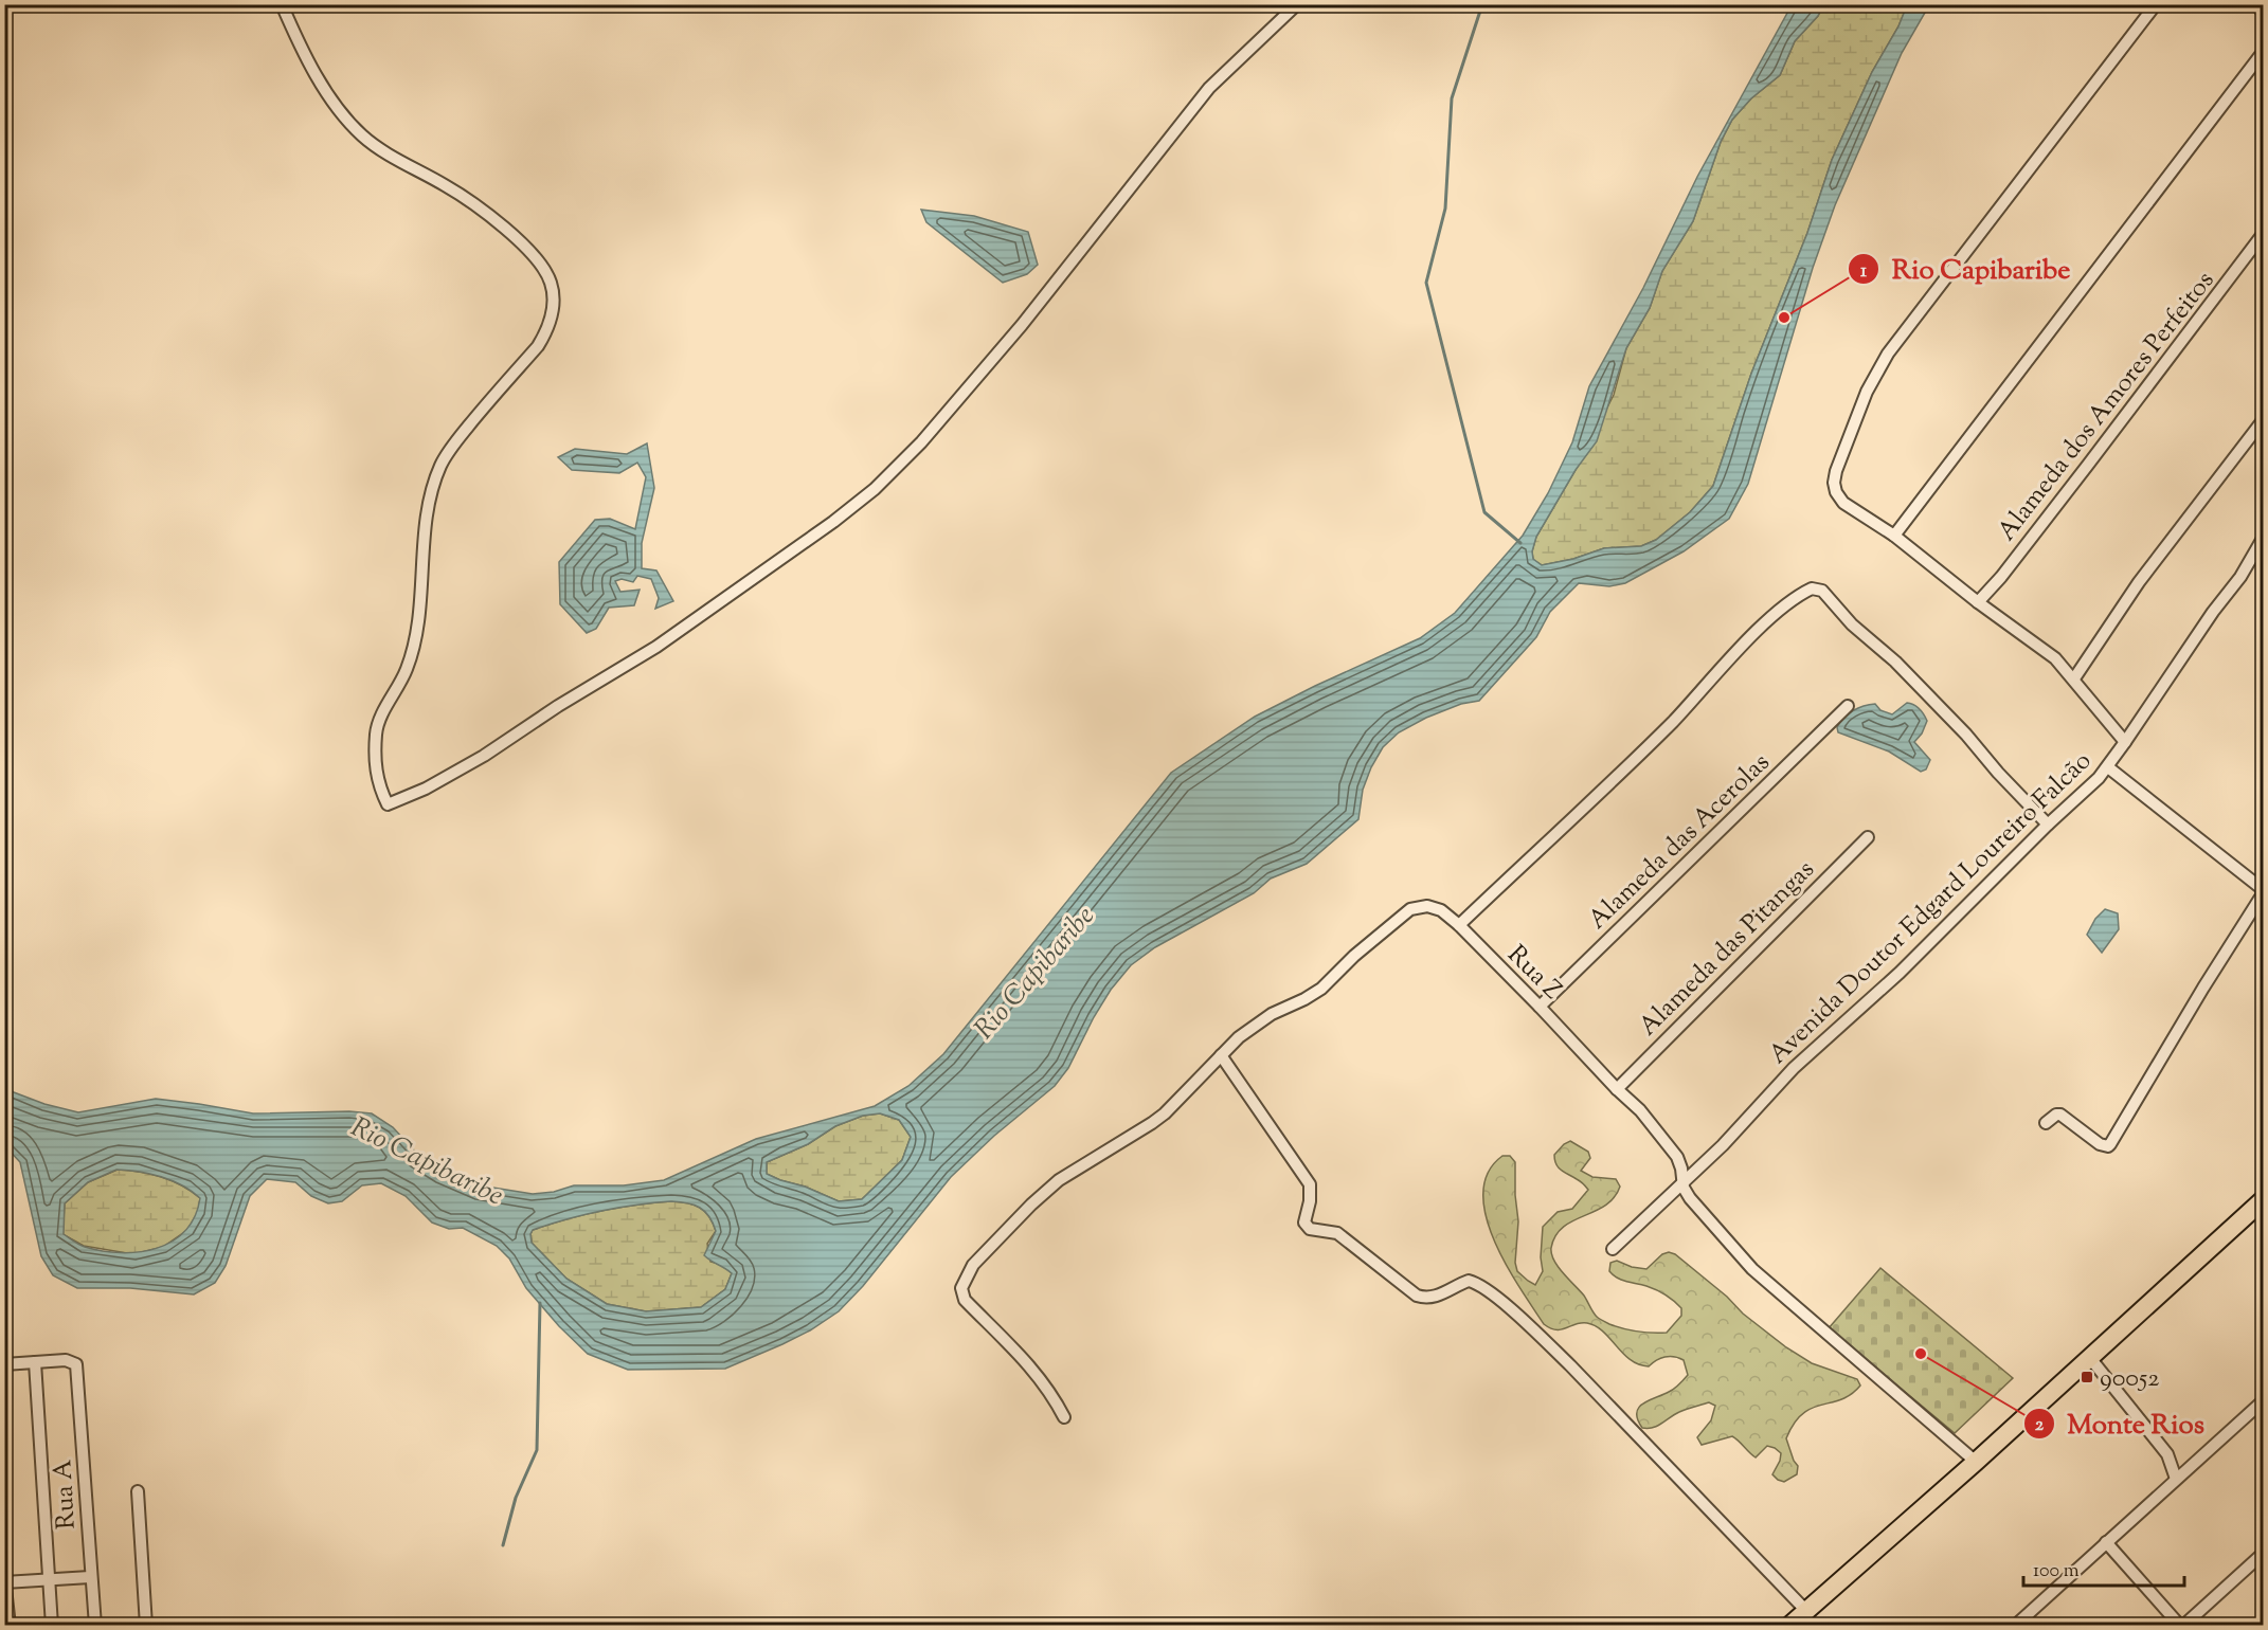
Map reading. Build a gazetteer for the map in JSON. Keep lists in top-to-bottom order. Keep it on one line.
{"streets":{"street":["Alameda dos Amores Perfeitos","Alameda das Acerolas","Avenida Doutor Edgard Loureiro Falcão","Alameda das Pitangas","Rua Z","Rua A"]},"crossings":[["Alameda das Acerolas","Rua Z"],["Avenida Doutor Edgard Loureiro Falcão","Rua Z"],["Alameda das Pitangas","Rua Z"]],"water":["Rio Capibaribe"],"places":{"other":["Rio Capibaribe","Monte Rios"],"transit":["90052"]},"scale_bar":"100 m"}
